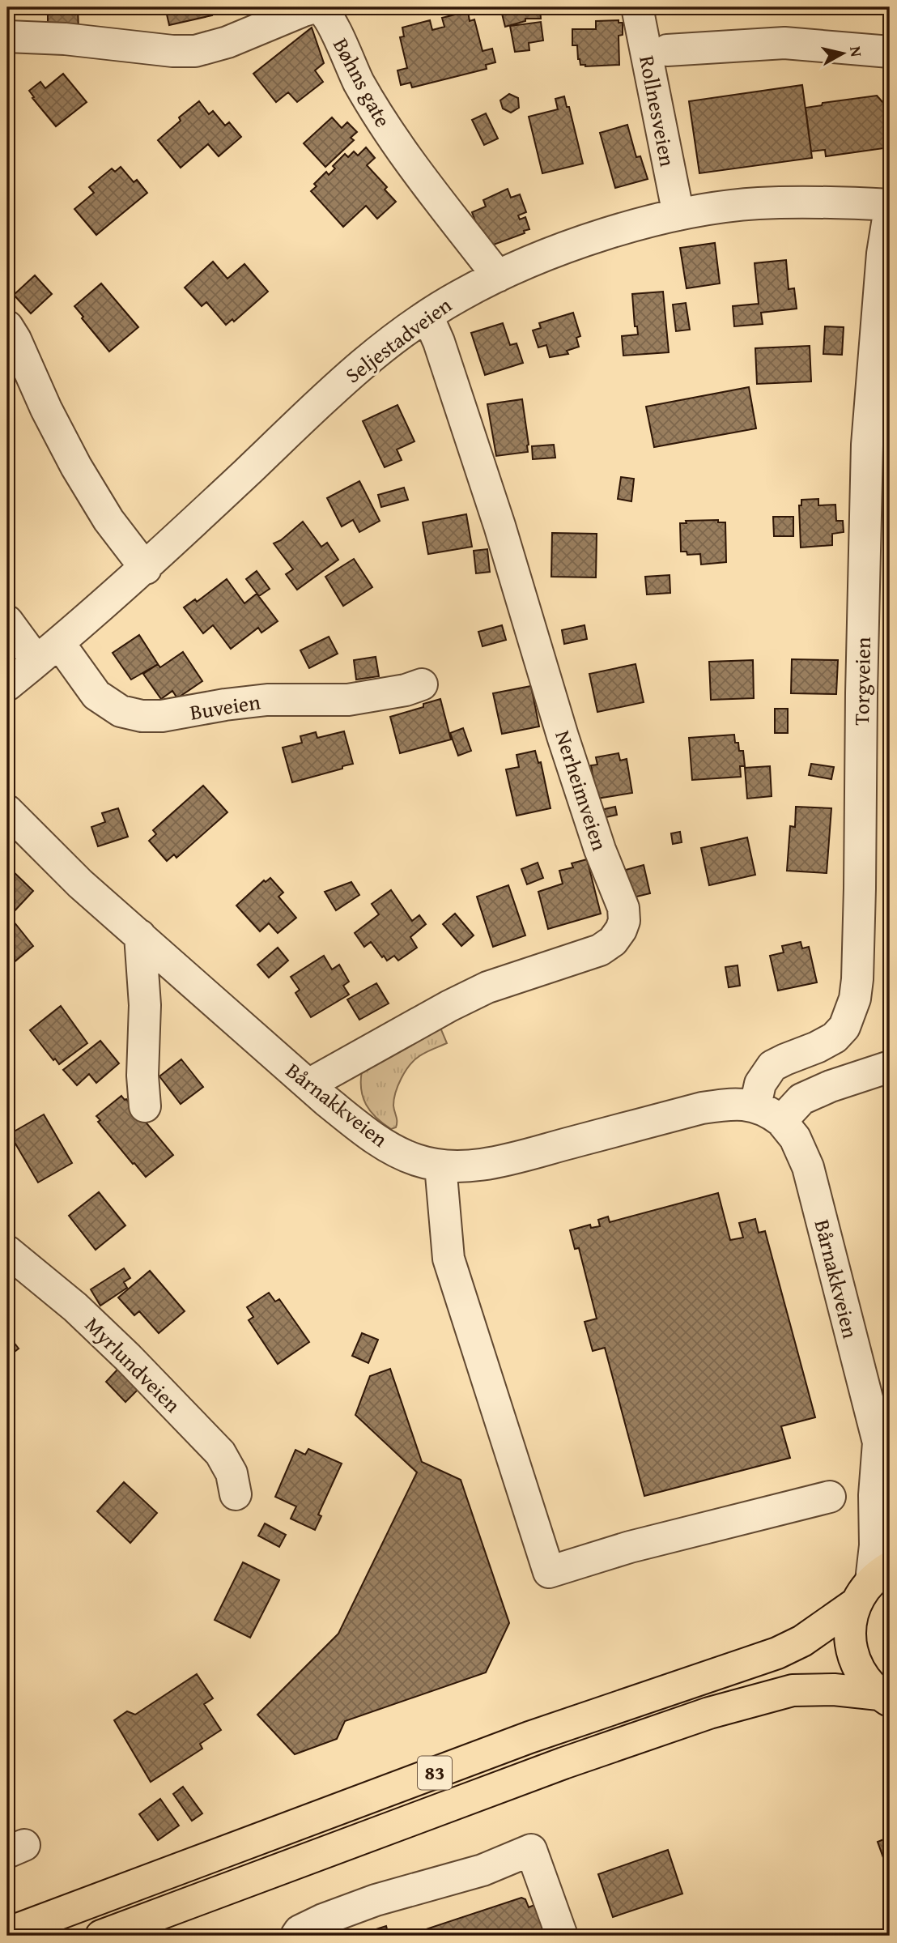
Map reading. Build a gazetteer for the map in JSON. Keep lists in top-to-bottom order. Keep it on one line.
{"streets":{"highway":["83"],"street":["Bøhns gate","Rollnesveien","Seljestadveien","Torgveien","Buveien","Nerheimveien","Bårnakkveien","Myrlundveien"]},"crossings":[["Bøhns gate","Seljestadveien"],["Rollnesveien","Seljestadveien"],["Seljestadveien","Torgveien"],["Seljestadveien","Buveien"],["Seljestadveien","Nerheimveien"],["Torgveien","Bårnakkveien"],["Nerheimveien","Bårnakkveien"],["Bårnakkveien","83"]],"north":"right"}
